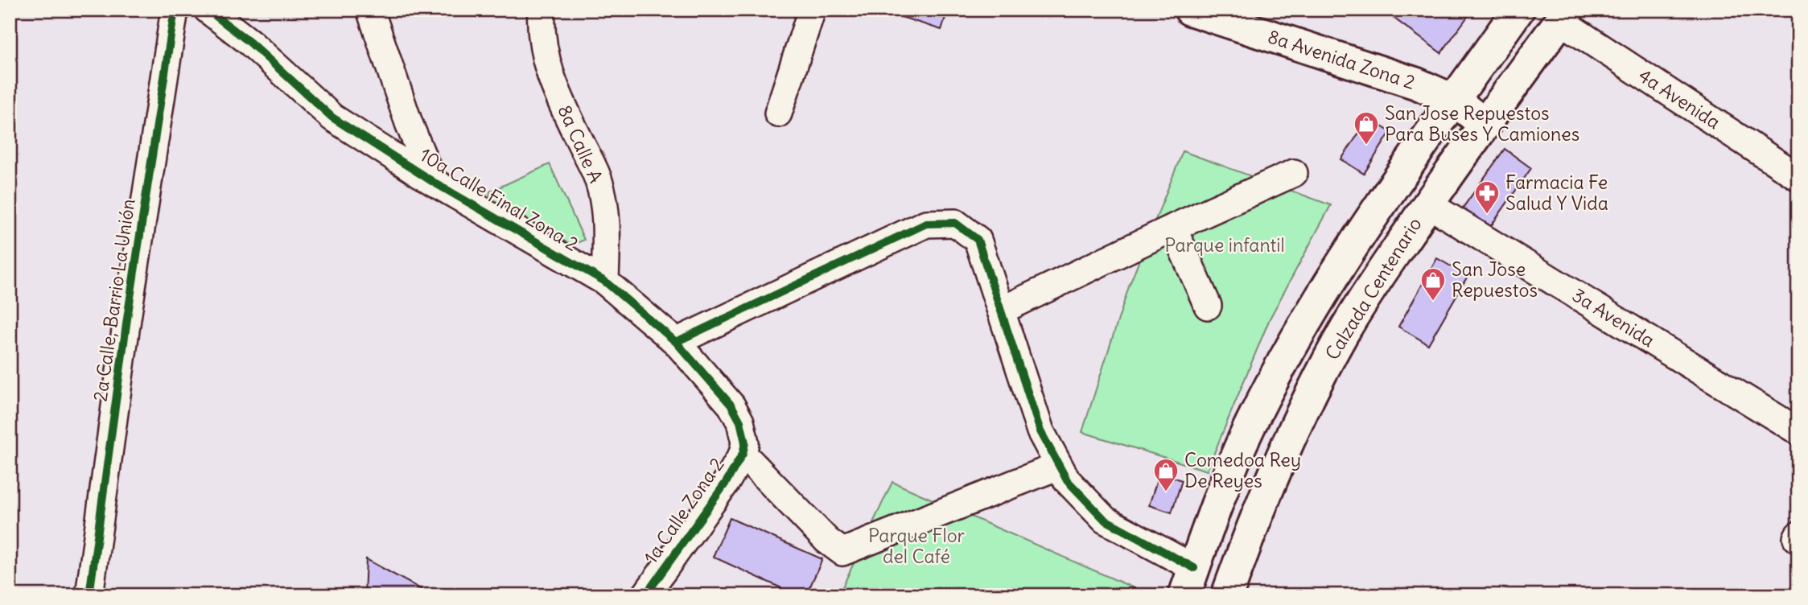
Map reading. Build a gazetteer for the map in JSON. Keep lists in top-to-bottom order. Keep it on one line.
{"streets":{"main road":["8a Avenida Zona 2","Calzada Centenario"],"street":["4a Avenida","8a Calle A","10a Calle Final Zona 2","2a Calle, Barrio La Unión","3a Avenida","1a Calle Zona 2"]},"crossings":[["8a Avenida Zona 2","Calzada Centenario"],["4a Avenida","Calzada Centenario"],["8a Calle A","10a Calle Final Zona 2"],["10a Calle Final Zona 2","1a Calle Zona 2"],["Calzada Centenario","3a Avenida"]],"parks":["Parque infantil","Parque Flor del Café"],"places":{"shop":["San Jose Repuestos Para Buses Y Camiones","San Jose Repuestos","Comedoa Rey De Reyes"],"pharmacy":["Farmacia Fe Salud Y Vida"]}}
